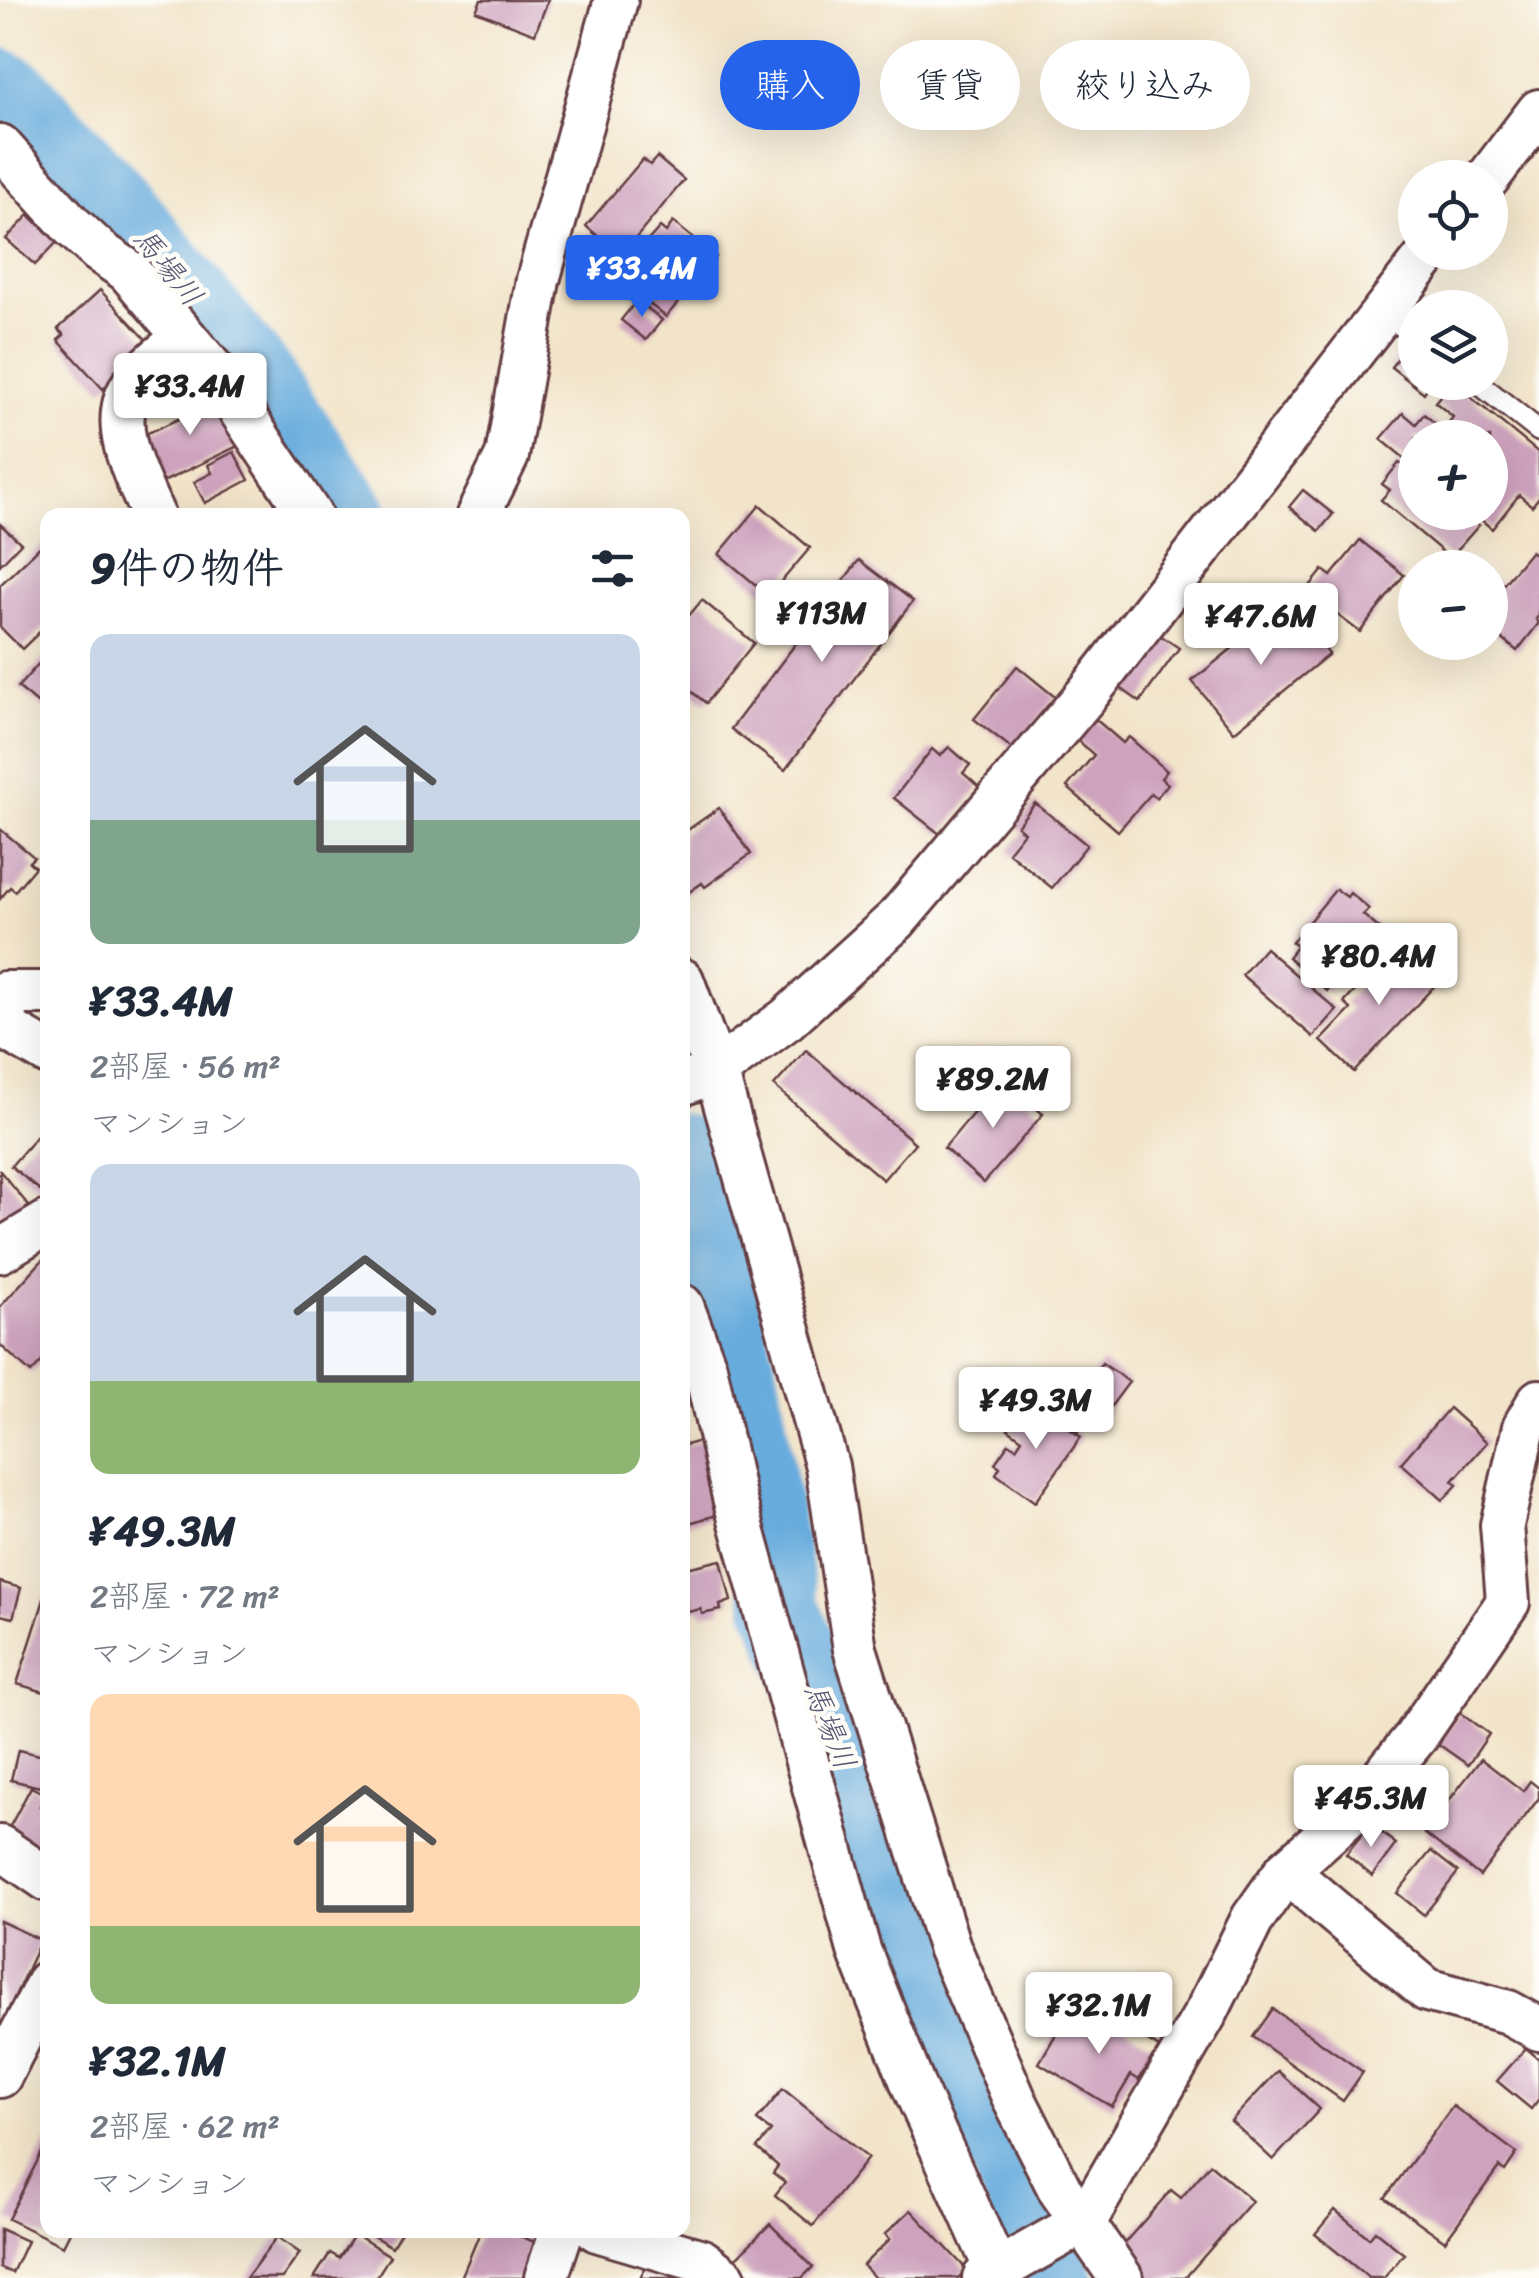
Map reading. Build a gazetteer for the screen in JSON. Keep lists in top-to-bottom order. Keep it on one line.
{"water":["馬場川"],"page":{"chip":["購入","賃貸","絞り込み"],"map_buttons":["+","−"],"price":["¥33.4M","¥33.4M","¥113M","¥47.6M","¥80.4M","¥89.2M","¥49.3M","¥45.3M","¥32.1M"],"heading":"9件の物件","list":[{"name":"¥33.4M","note":"2部屋 · 56 m² · マンション"},{"name":"¥49.3M","note":"2部屋 · 72 m² · マンション"},{"name":"¥32.1M","note":"2部屋 · 62 m² · マンション"}]}}
